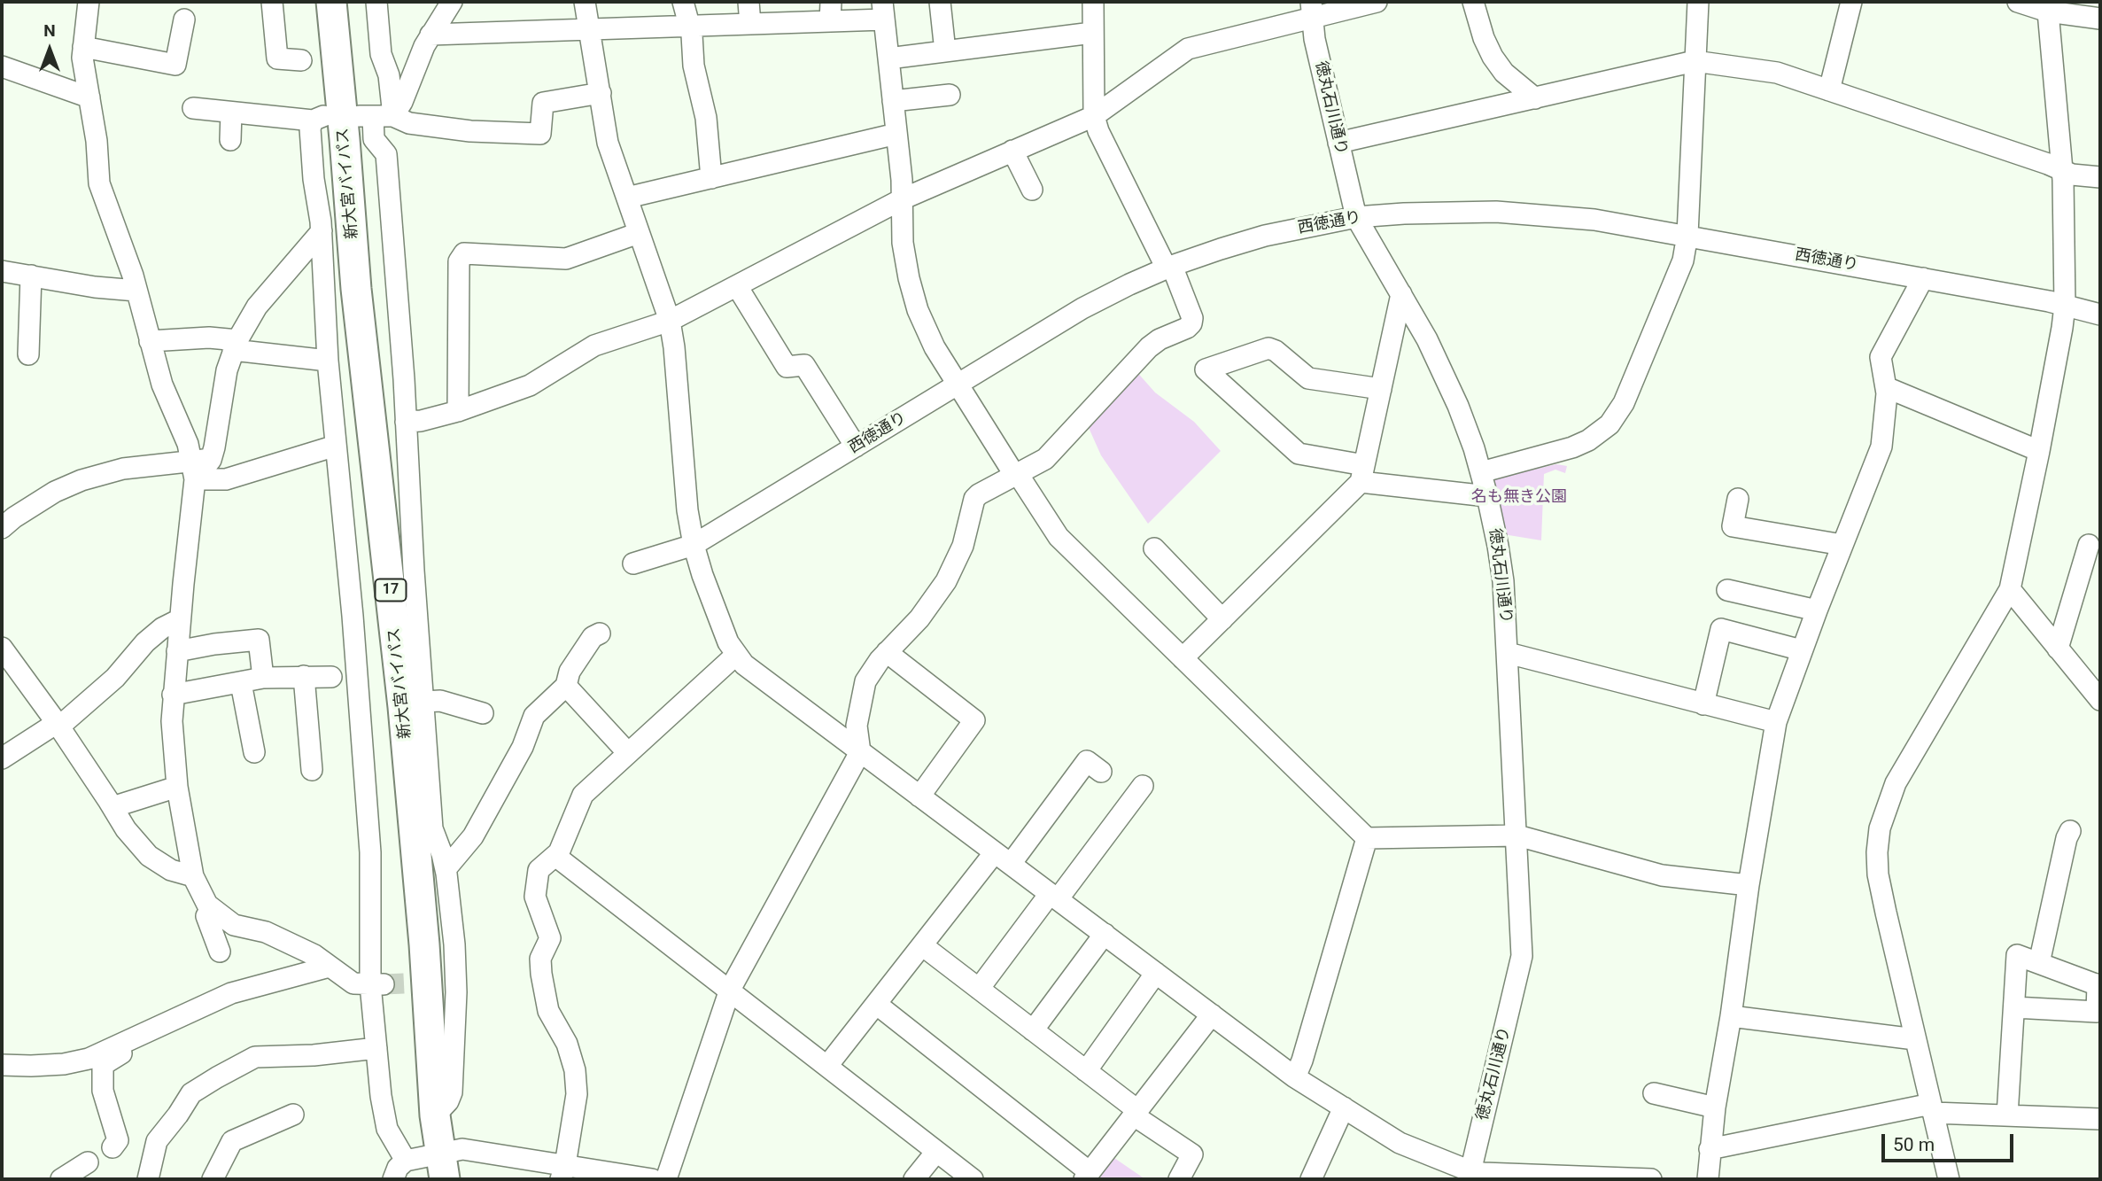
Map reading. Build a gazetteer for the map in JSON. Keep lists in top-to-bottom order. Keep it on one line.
{"streets":{"highway":["新大宮バイパス","17"],"street":["徳丸石川通り","西徳通り"]},"crossings":[["徳丸石川通り","西徳通り"]],"parks":["名も無き公園"],"scale_bar":"50 m","north":"top"}
